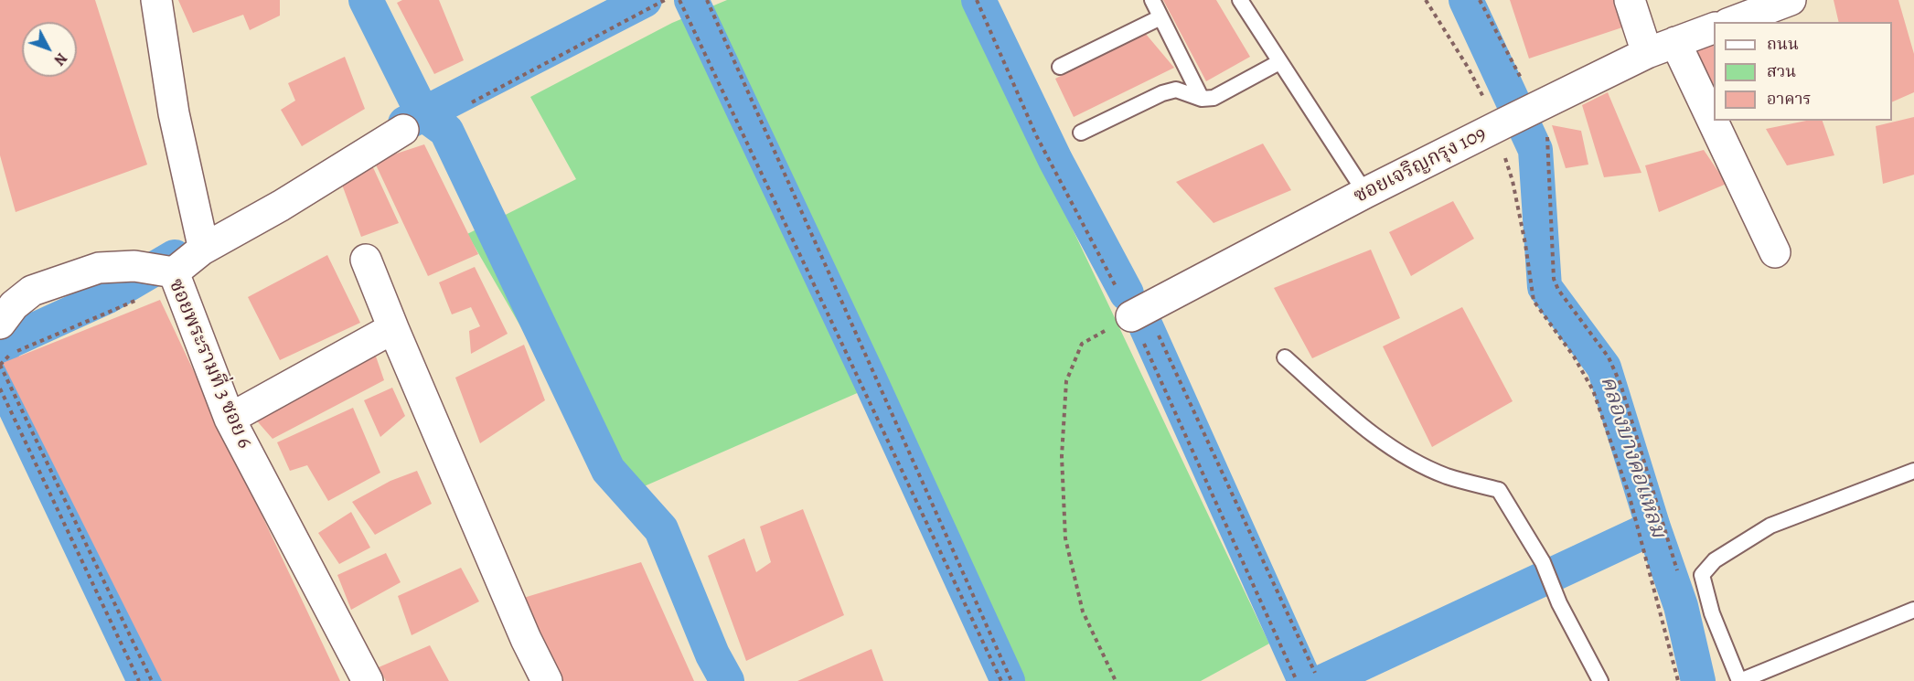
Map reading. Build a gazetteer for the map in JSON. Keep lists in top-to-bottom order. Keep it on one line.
{"streets":{"street":["ซอยเจริญกรุง 109","ซอยพระรามที่ 3 ซอย 6"]},"water":["คลองบางคอแหลม"],"legend":["ถนน","สวน","อาคาร"],"north":"bottom right"}
